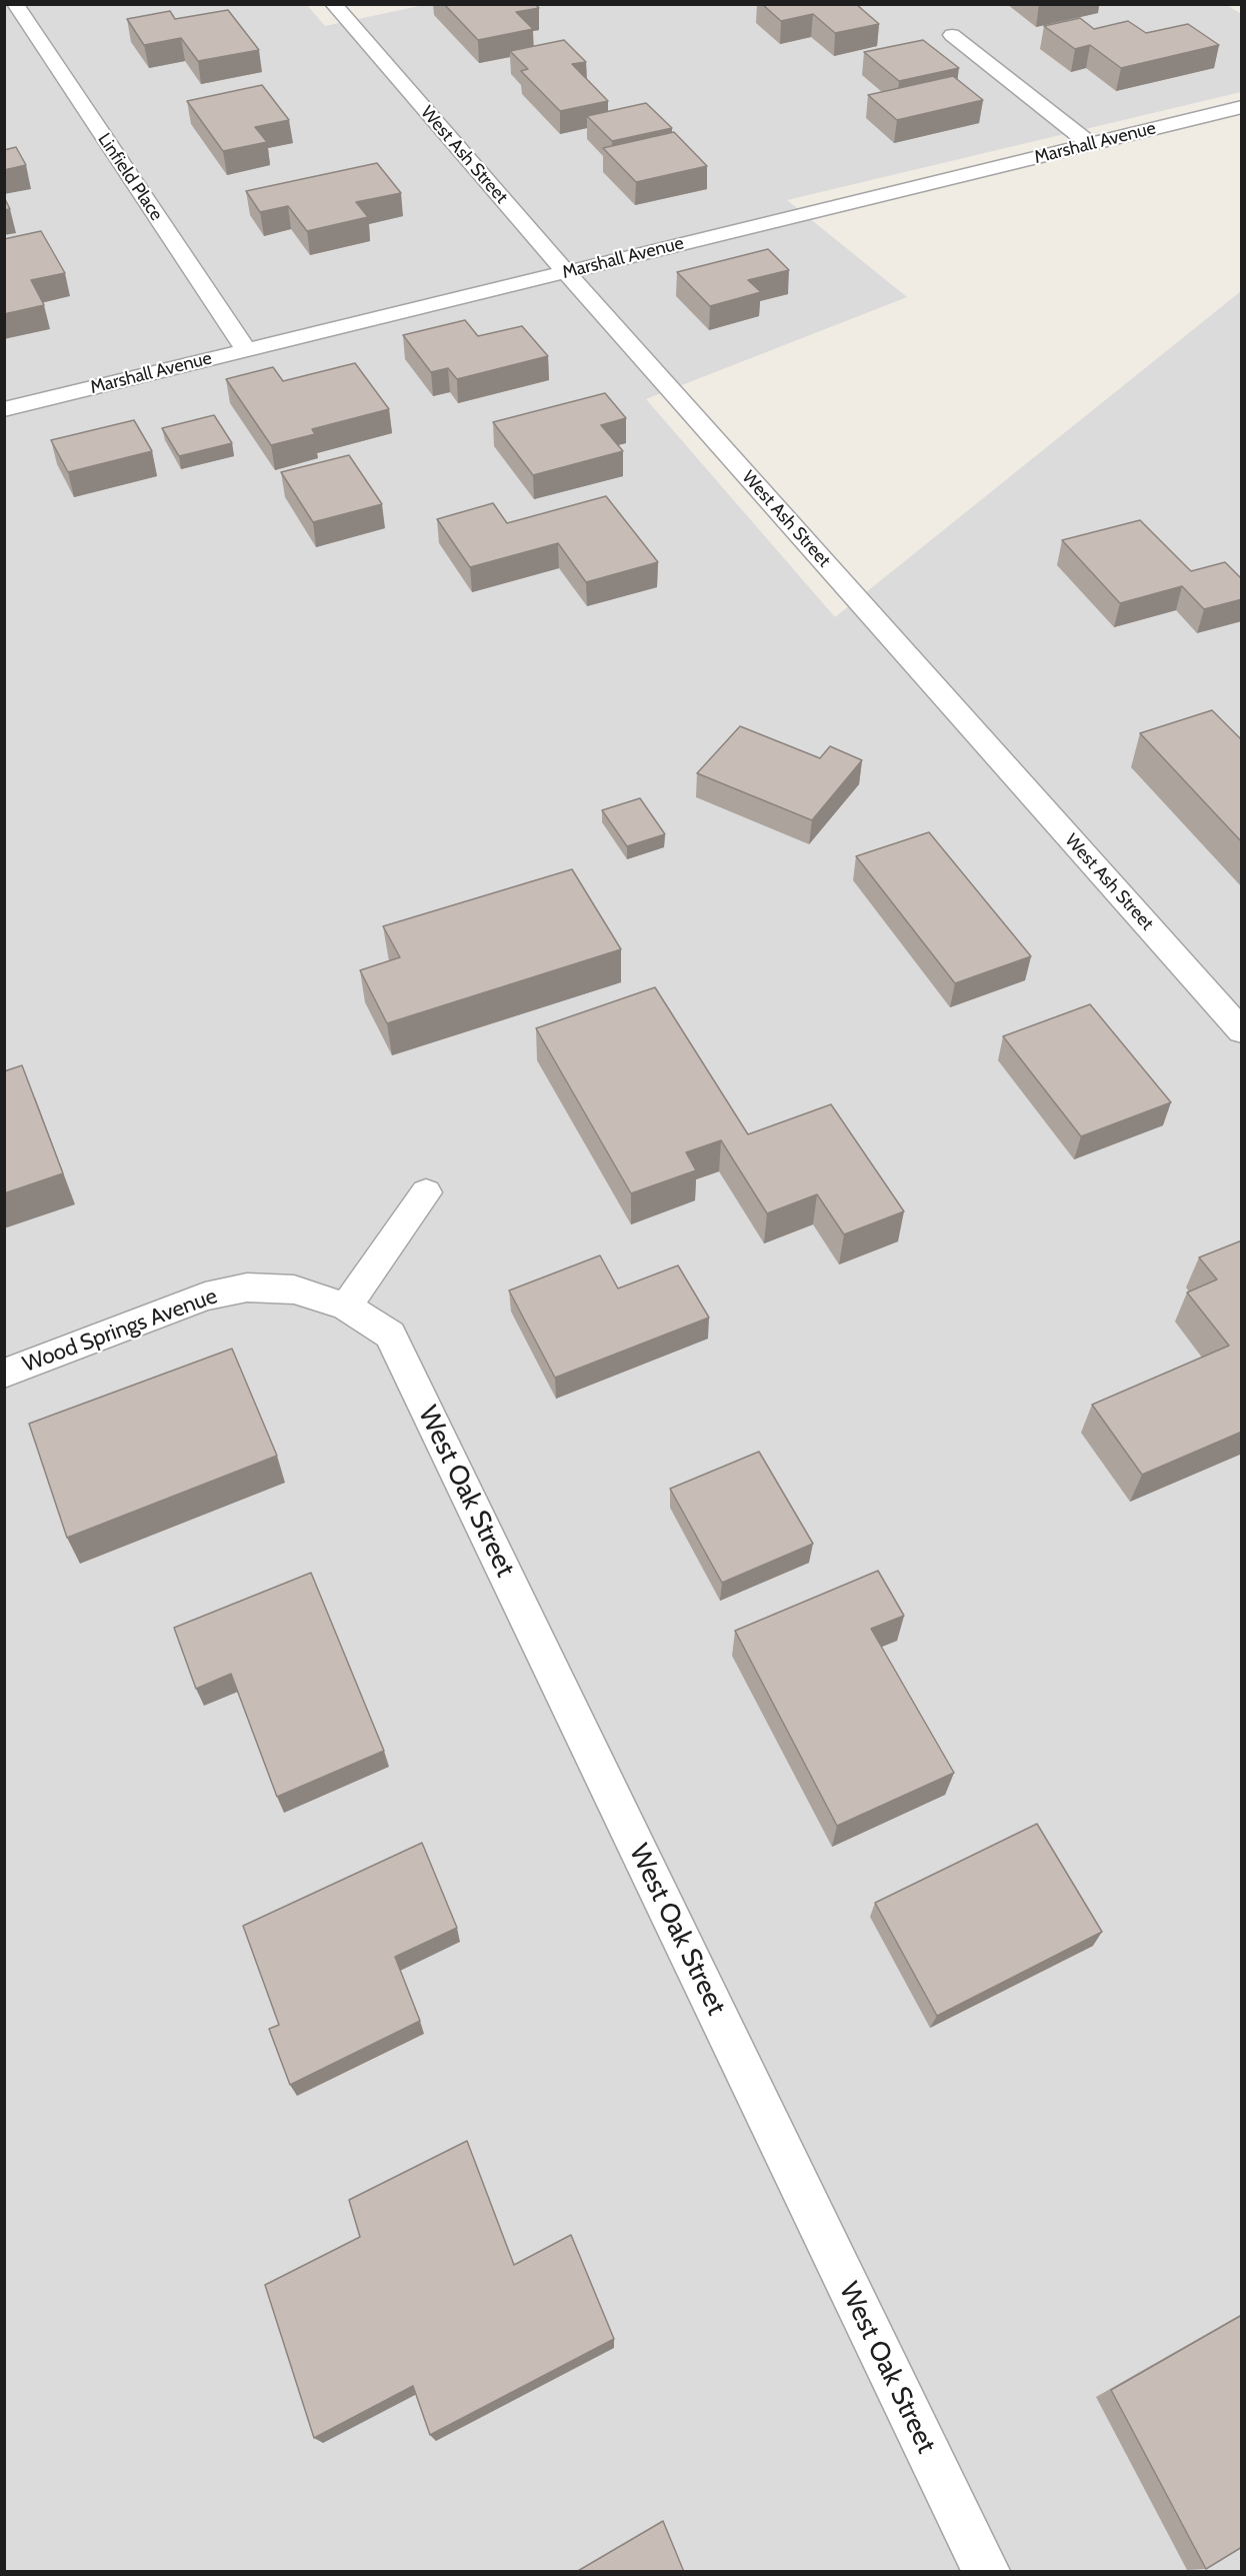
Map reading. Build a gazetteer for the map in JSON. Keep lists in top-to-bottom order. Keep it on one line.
{"streets":{"street":["Marshall Avenue","West Ash Street","Linfield Place","Wood Springs Avenue","West Oak Street"]},"crossings":[["Marshall Avenue","West Ash Street"],["Marshall Avenue","Linfield Place"],["Wood Springs Avenue","West Oak Street"]]}
